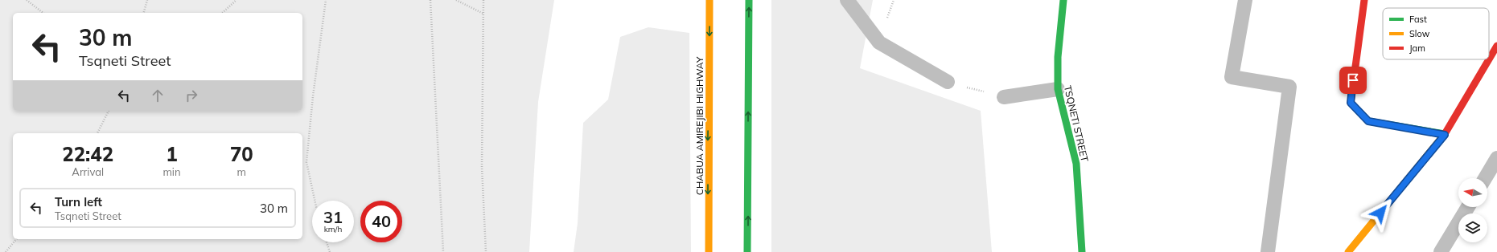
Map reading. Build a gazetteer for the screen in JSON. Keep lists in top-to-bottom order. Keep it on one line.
{"streets":{"street":["TSQNETI STREET","CHABUA AMIREJIBI HIGHWAY"]},"legend":["Fast","Slow","Jam"],"north":"left","page":{"turn":["30 m","Tsqneti Street"],"eta":["22:42","Arrival","1","min","70","m"],"list":[{"name":"Turn left","note":"Tsqneti Street","value":"30 m"}],"speed":"31 km/h","limit":"40"}}
